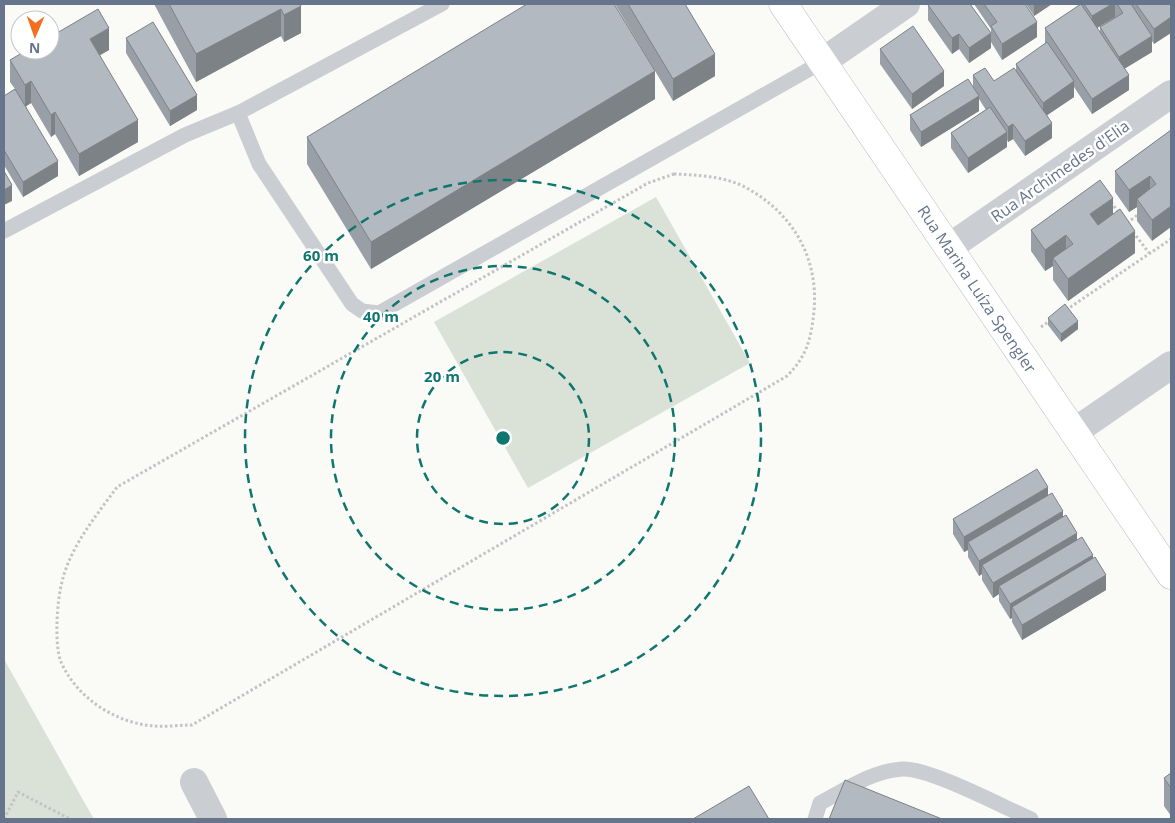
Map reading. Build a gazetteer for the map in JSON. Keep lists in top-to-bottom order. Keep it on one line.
{"streets":{"street":["Rua Archimedes d'Elia","Rua Marina Luíza Spengler"]},"crossings":[["Rua Archimedes d'Elia","Rua Marina Luíza Spengler"]],"north":"bottom","rings":["60 m","40 m","20 m"]}
